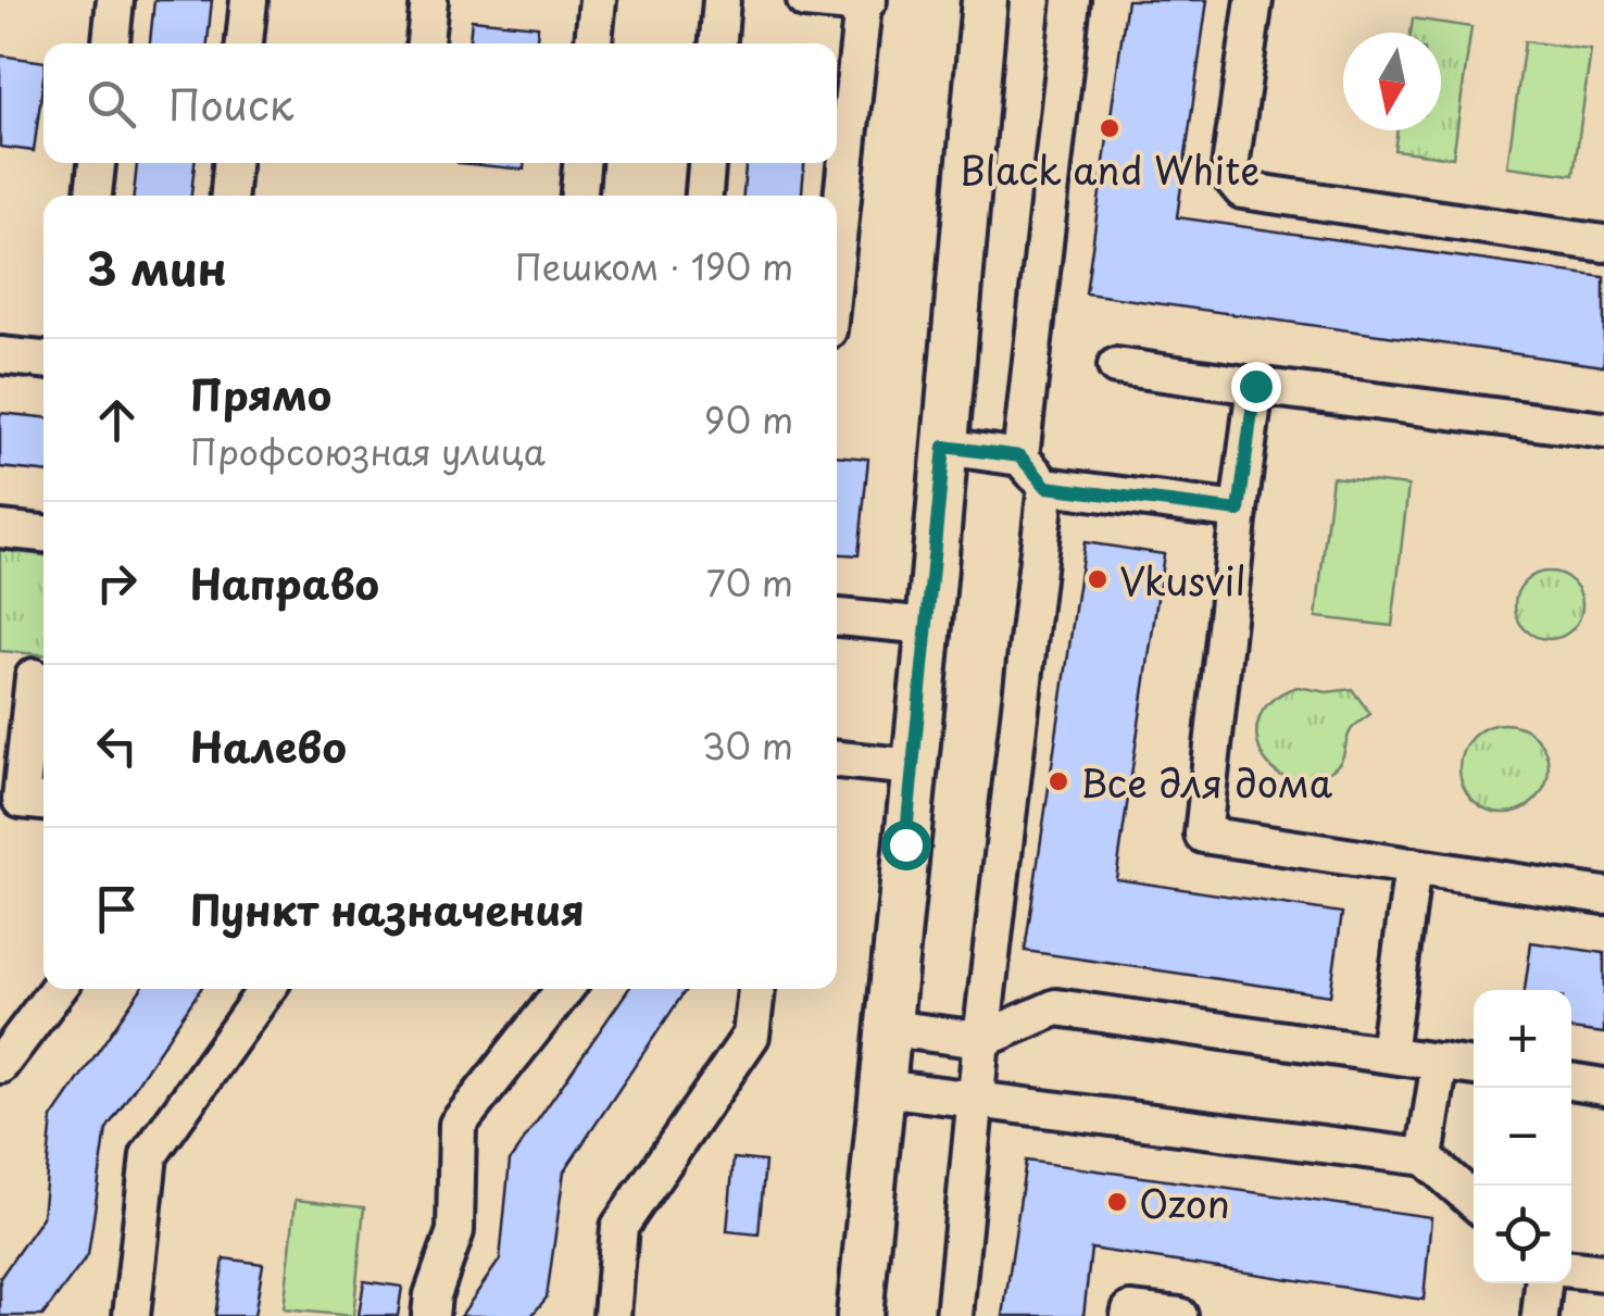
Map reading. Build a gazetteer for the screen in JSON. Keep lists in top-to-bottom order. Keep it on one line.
{"places":["Black and White","Vkusvil","Все для дома","Ozon"],"north":"bottom","page":{"search":"Поиск","heading":["3 мин","Пешком · 190 m"],"list":[["Прямо","Профсоюзная улица","90 m"],["Направо","70 m"],["Налево","30 m"],"Пункт назначения"],"map_buttons":["+","−"]}}
